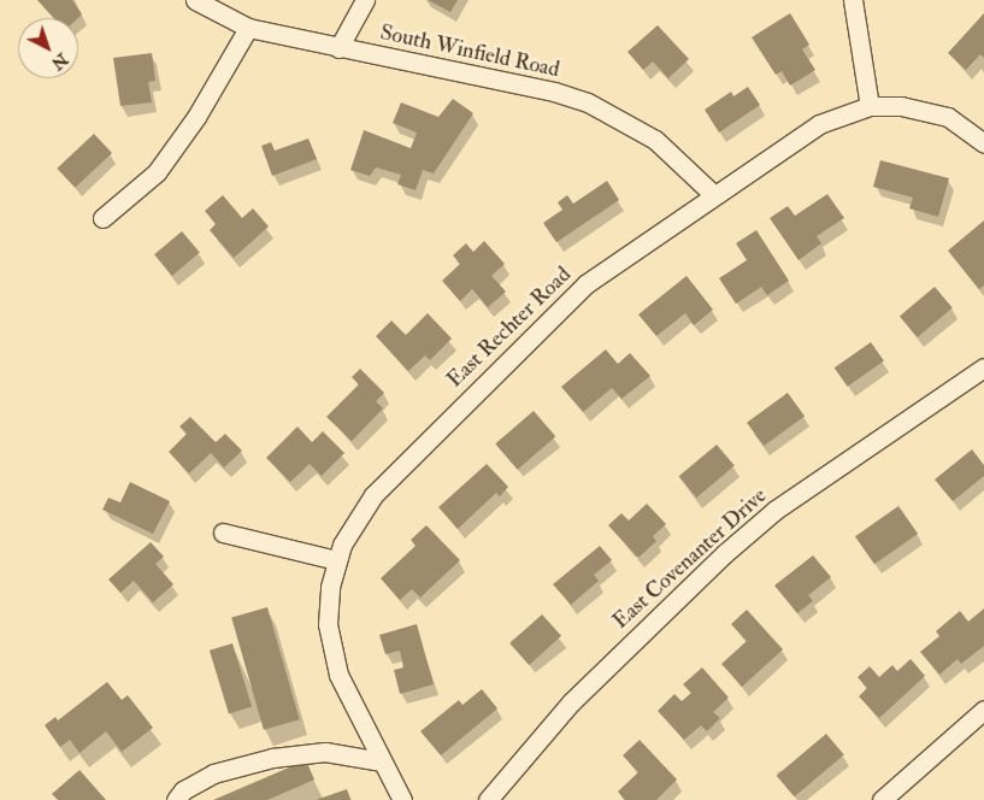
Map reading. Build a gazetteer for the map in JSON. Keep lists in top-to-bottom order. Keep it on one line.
{"streets":{"street":["South Winfield Road","East Rechter Road","East Covenanter Drive"]},"crossings":[["South Winfield Road","East Rechter Road"]],"north":"bottom right"}
